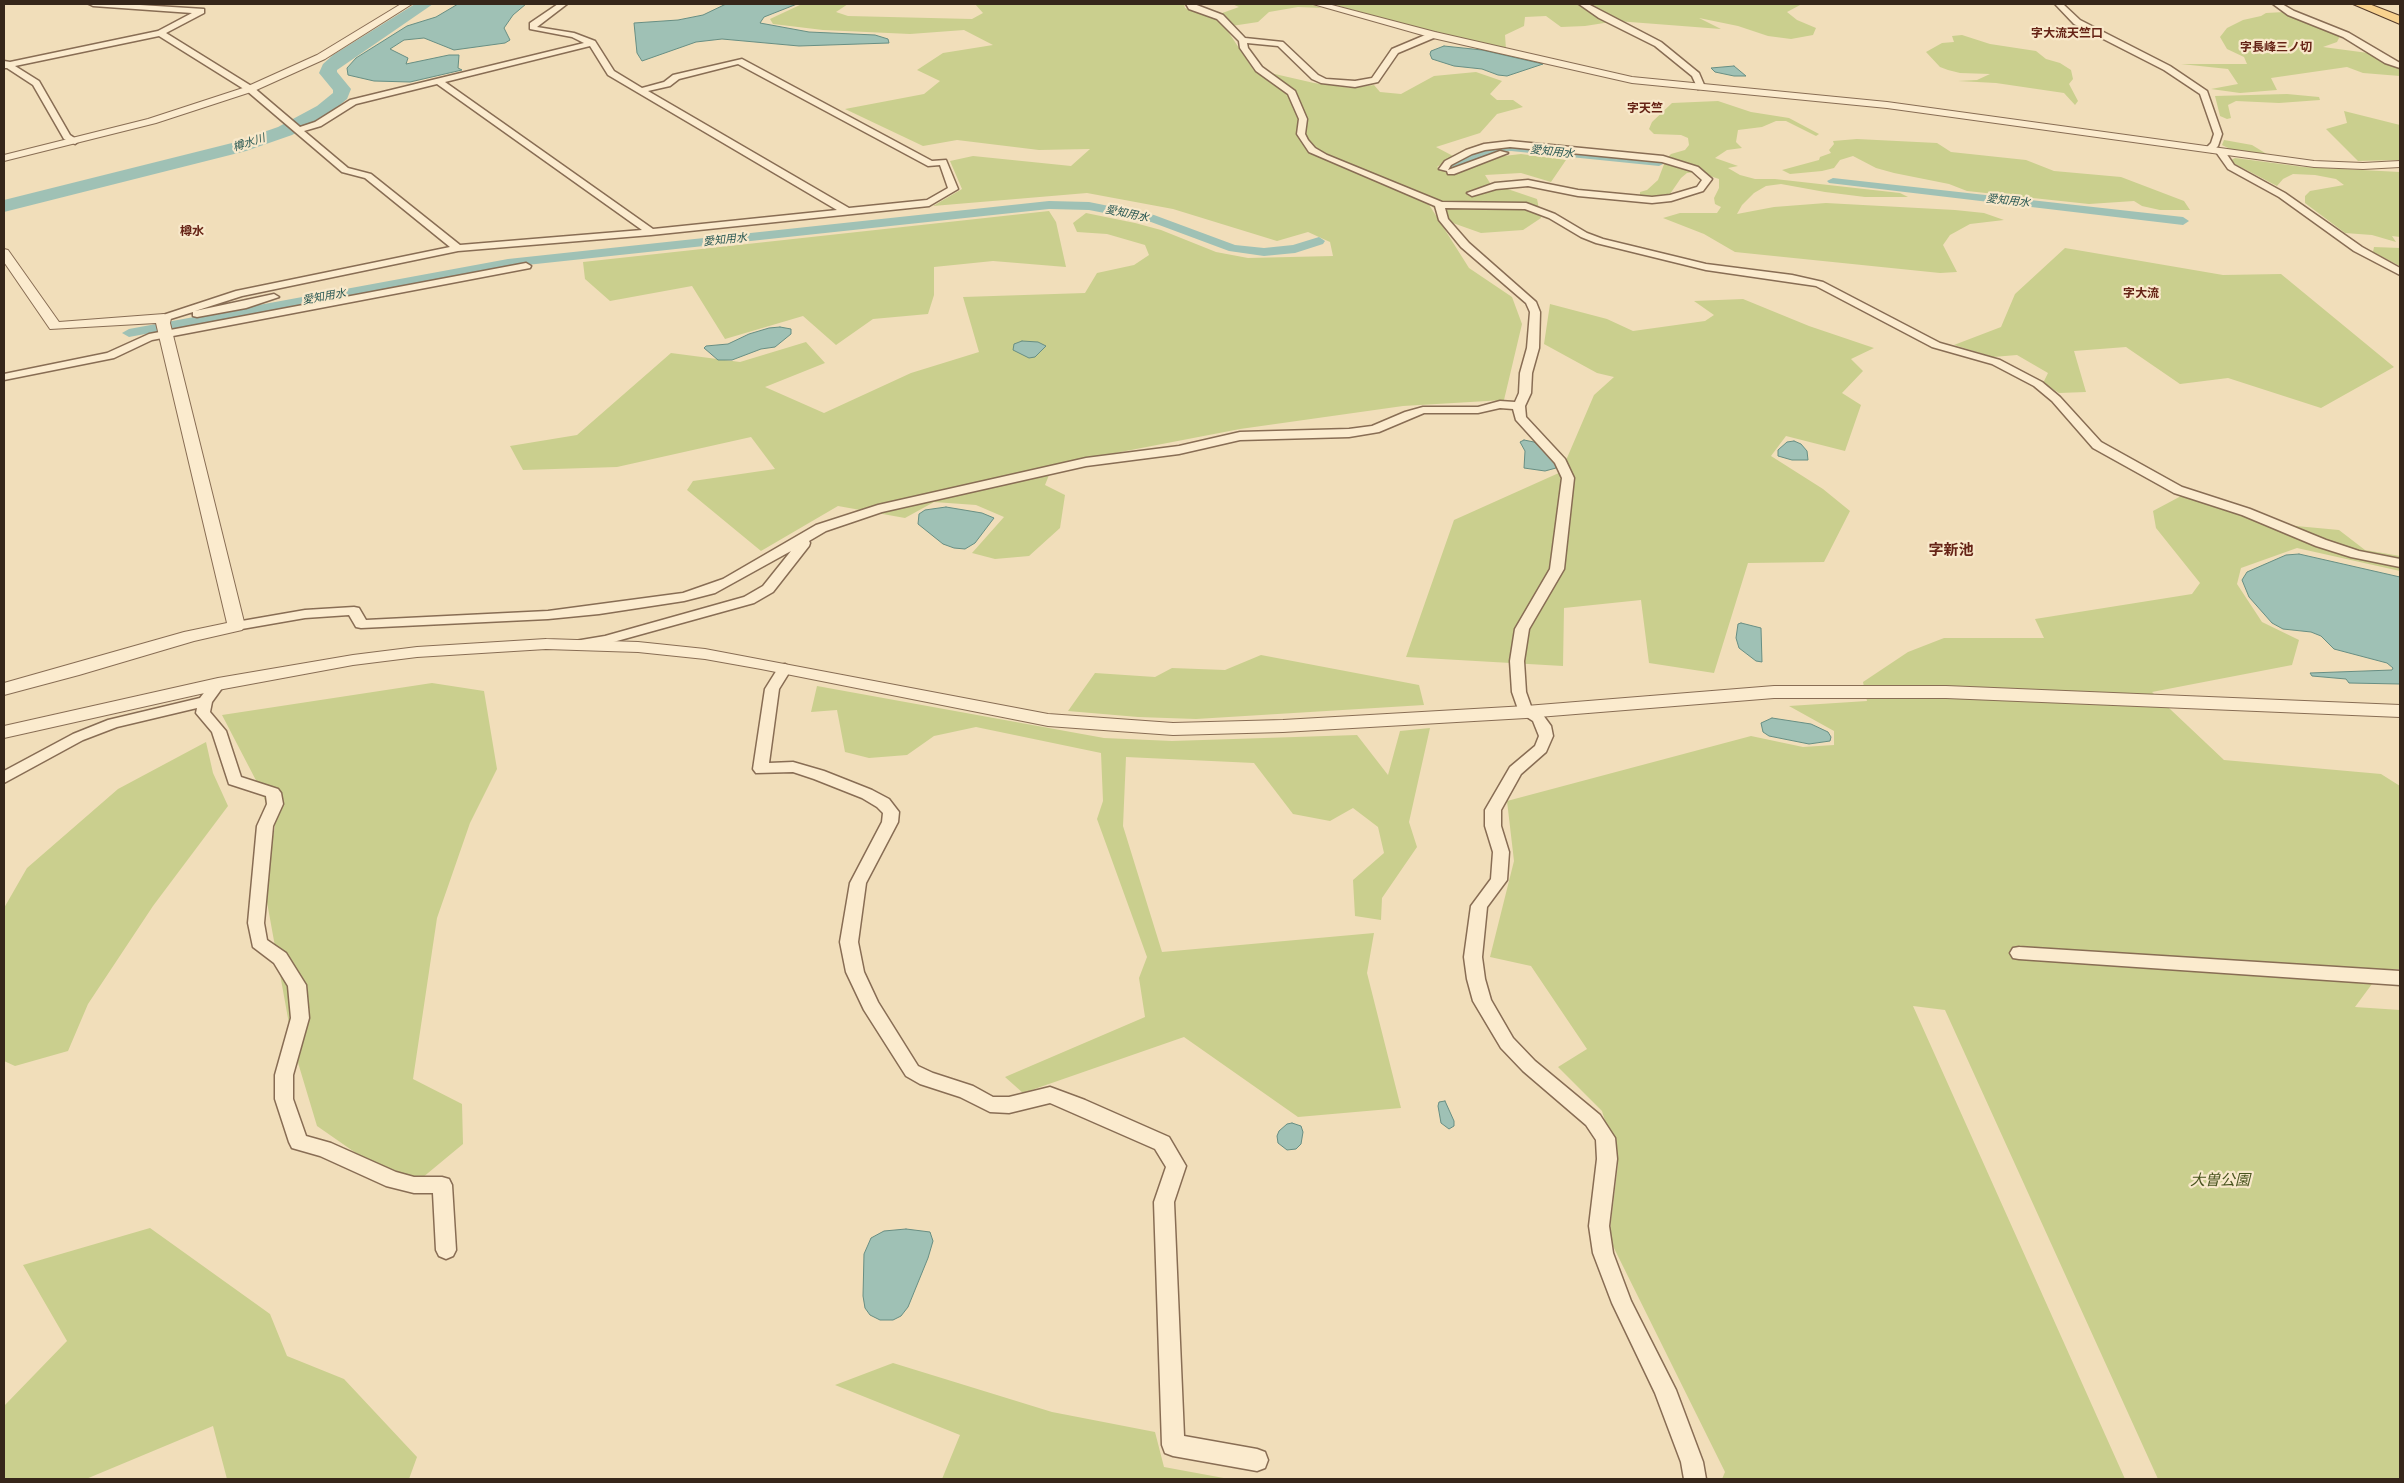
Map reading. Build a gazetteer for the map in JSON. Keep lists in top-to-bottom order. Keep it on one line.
{"districts":["字大流天竺口","字長峰三ノ切","字天竺","樽水","字大流","字新池"],"water":["樽水川","愛知用水"],"parks":["大曽公園"]}
